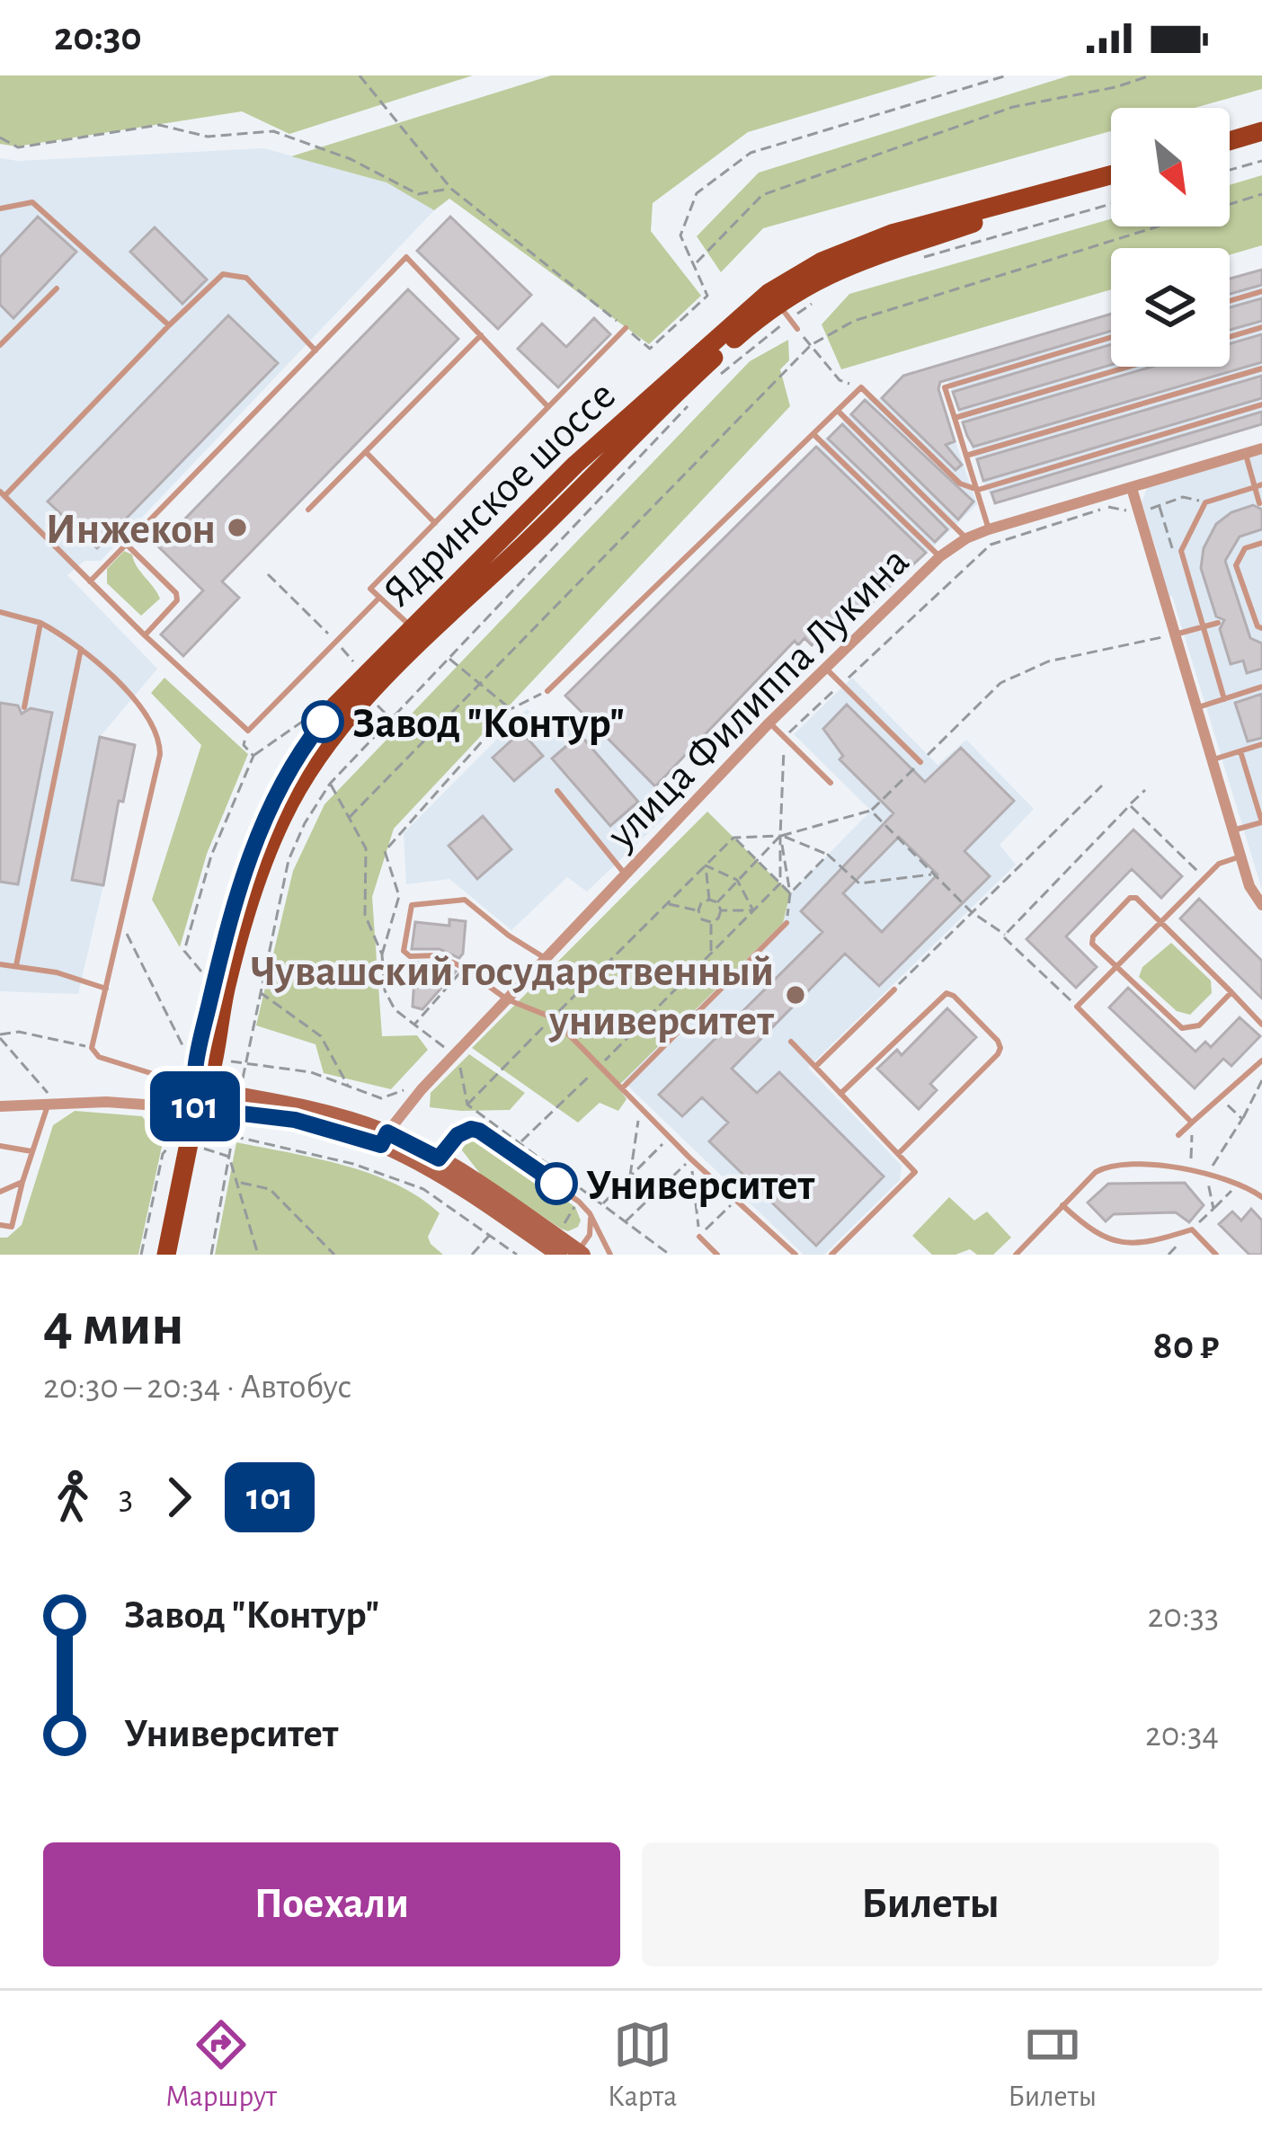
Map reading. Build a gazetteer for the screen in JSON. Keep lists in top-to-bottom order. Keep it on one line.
{"streets":{"main road":["Ядринское шоссе"],"street":["улица Филиппа Лукина"]},"places":["Инжекон","Завод \"Контур\"","Чувашский государственный университет","Университет"],"lines":["bus line 101"],"north":"bottom right","page":{"status":"20:30","on_map":"101","heading":["4 мин","20:30 – 20:34 · Автобус","80 ₽"],"legs":["3","101"],"list":[{"name":"Завод \"Контур\"","value":"20:33"},{"name":"Университет","value":"20:34"}],"buttons":["Поехали","Билеты"],"tabs":["Маршрут","Карта","Билеты"]}}
